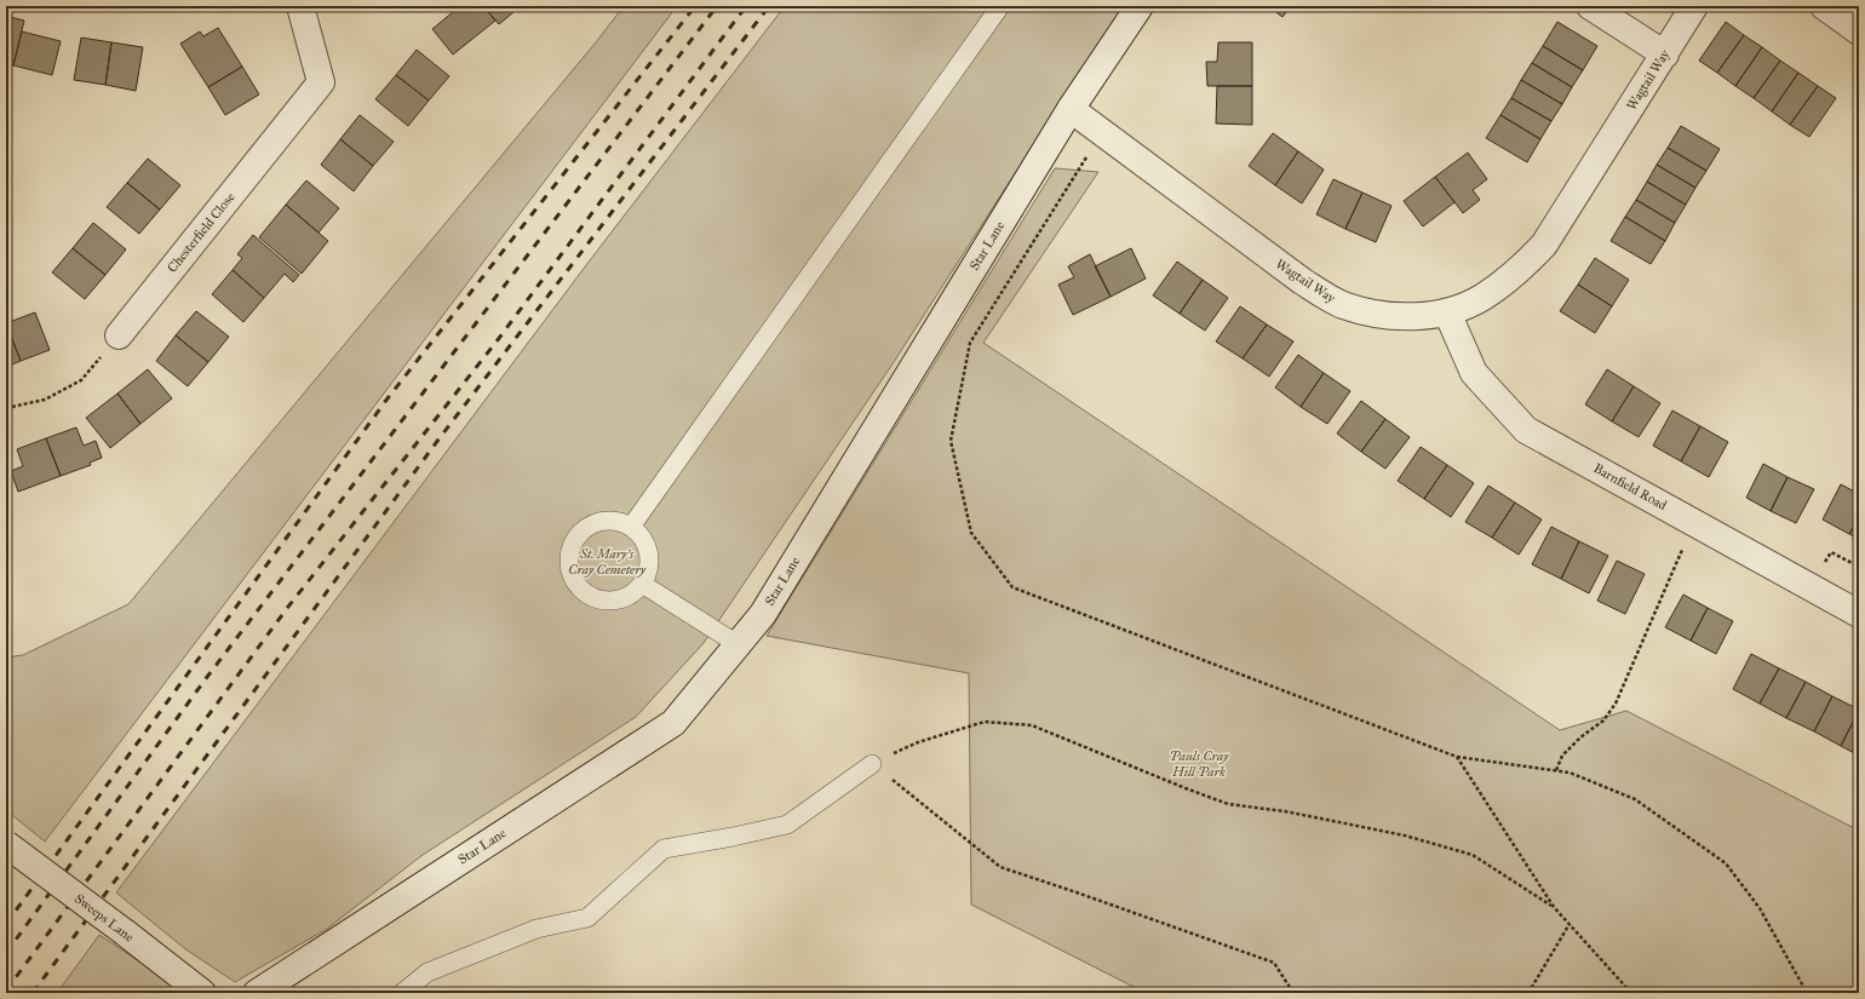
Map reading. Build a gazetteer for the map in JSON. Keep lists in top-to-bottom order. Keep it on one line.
{"streets":{"street":["Wagtail Way","Chesterfield Close","Star Lane","Barnfield Road","Sweeps Lane"]},"crossings":[["Wagtail Way","Star Lane"],["Wagtail Way","Barnfield Road"]],"parks":["St. Mary's Cray Cemetery","Pauls Cray Hill Park"]}
